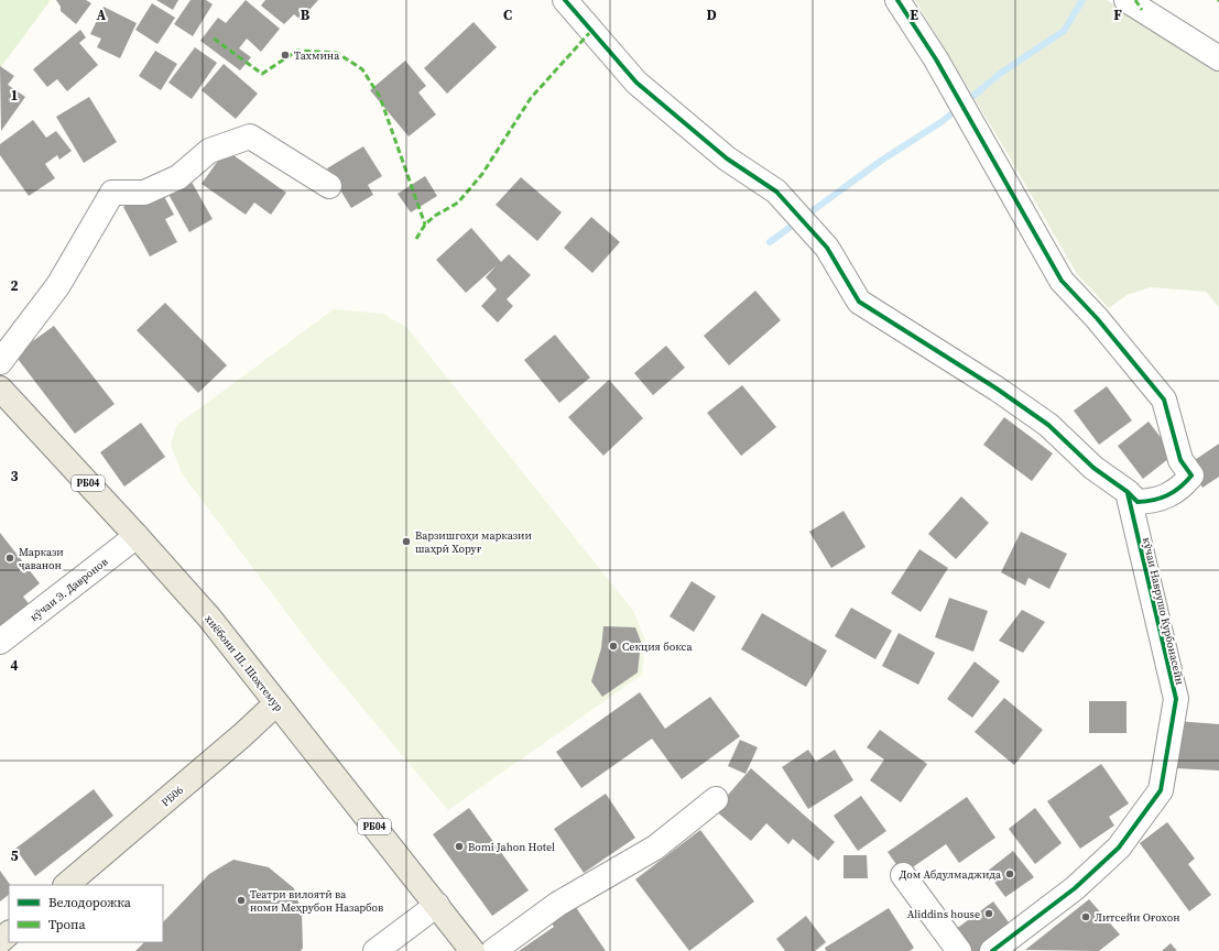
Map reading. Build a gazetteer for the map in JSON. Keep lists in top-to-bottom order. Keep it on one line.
{"streets":{"main road":["РБ04","хиёбони Ш. Шоҳтемур","РБ06"],"street":["кӯчаи Э. Давронов","кӯчаи Наврушо Курбонасейн"]},"crossings":[["кӯчаи Э. Давронов","хиёбони Ш. Шоҳтемур"],["хиёбони Ш. Шоҳтемур","РБ06"]],"places":["Тахмина","Варзишгоҳи марказии шаҳрӣ Хоруғ","Маркази ҷаванон","Секция бокса","Bomi Jahon Hotel","Дом Абдулмаджида","Театри вилоятӣ ва номи Меҳрубон Назарбов","Aliddins house","Литсейи Оғохон"],"legend":["Велодорожка","Тропа"],"grid":{"columns":["A","B","C","D","E","F"],"rows":["1","2","3","4","5"]}}
